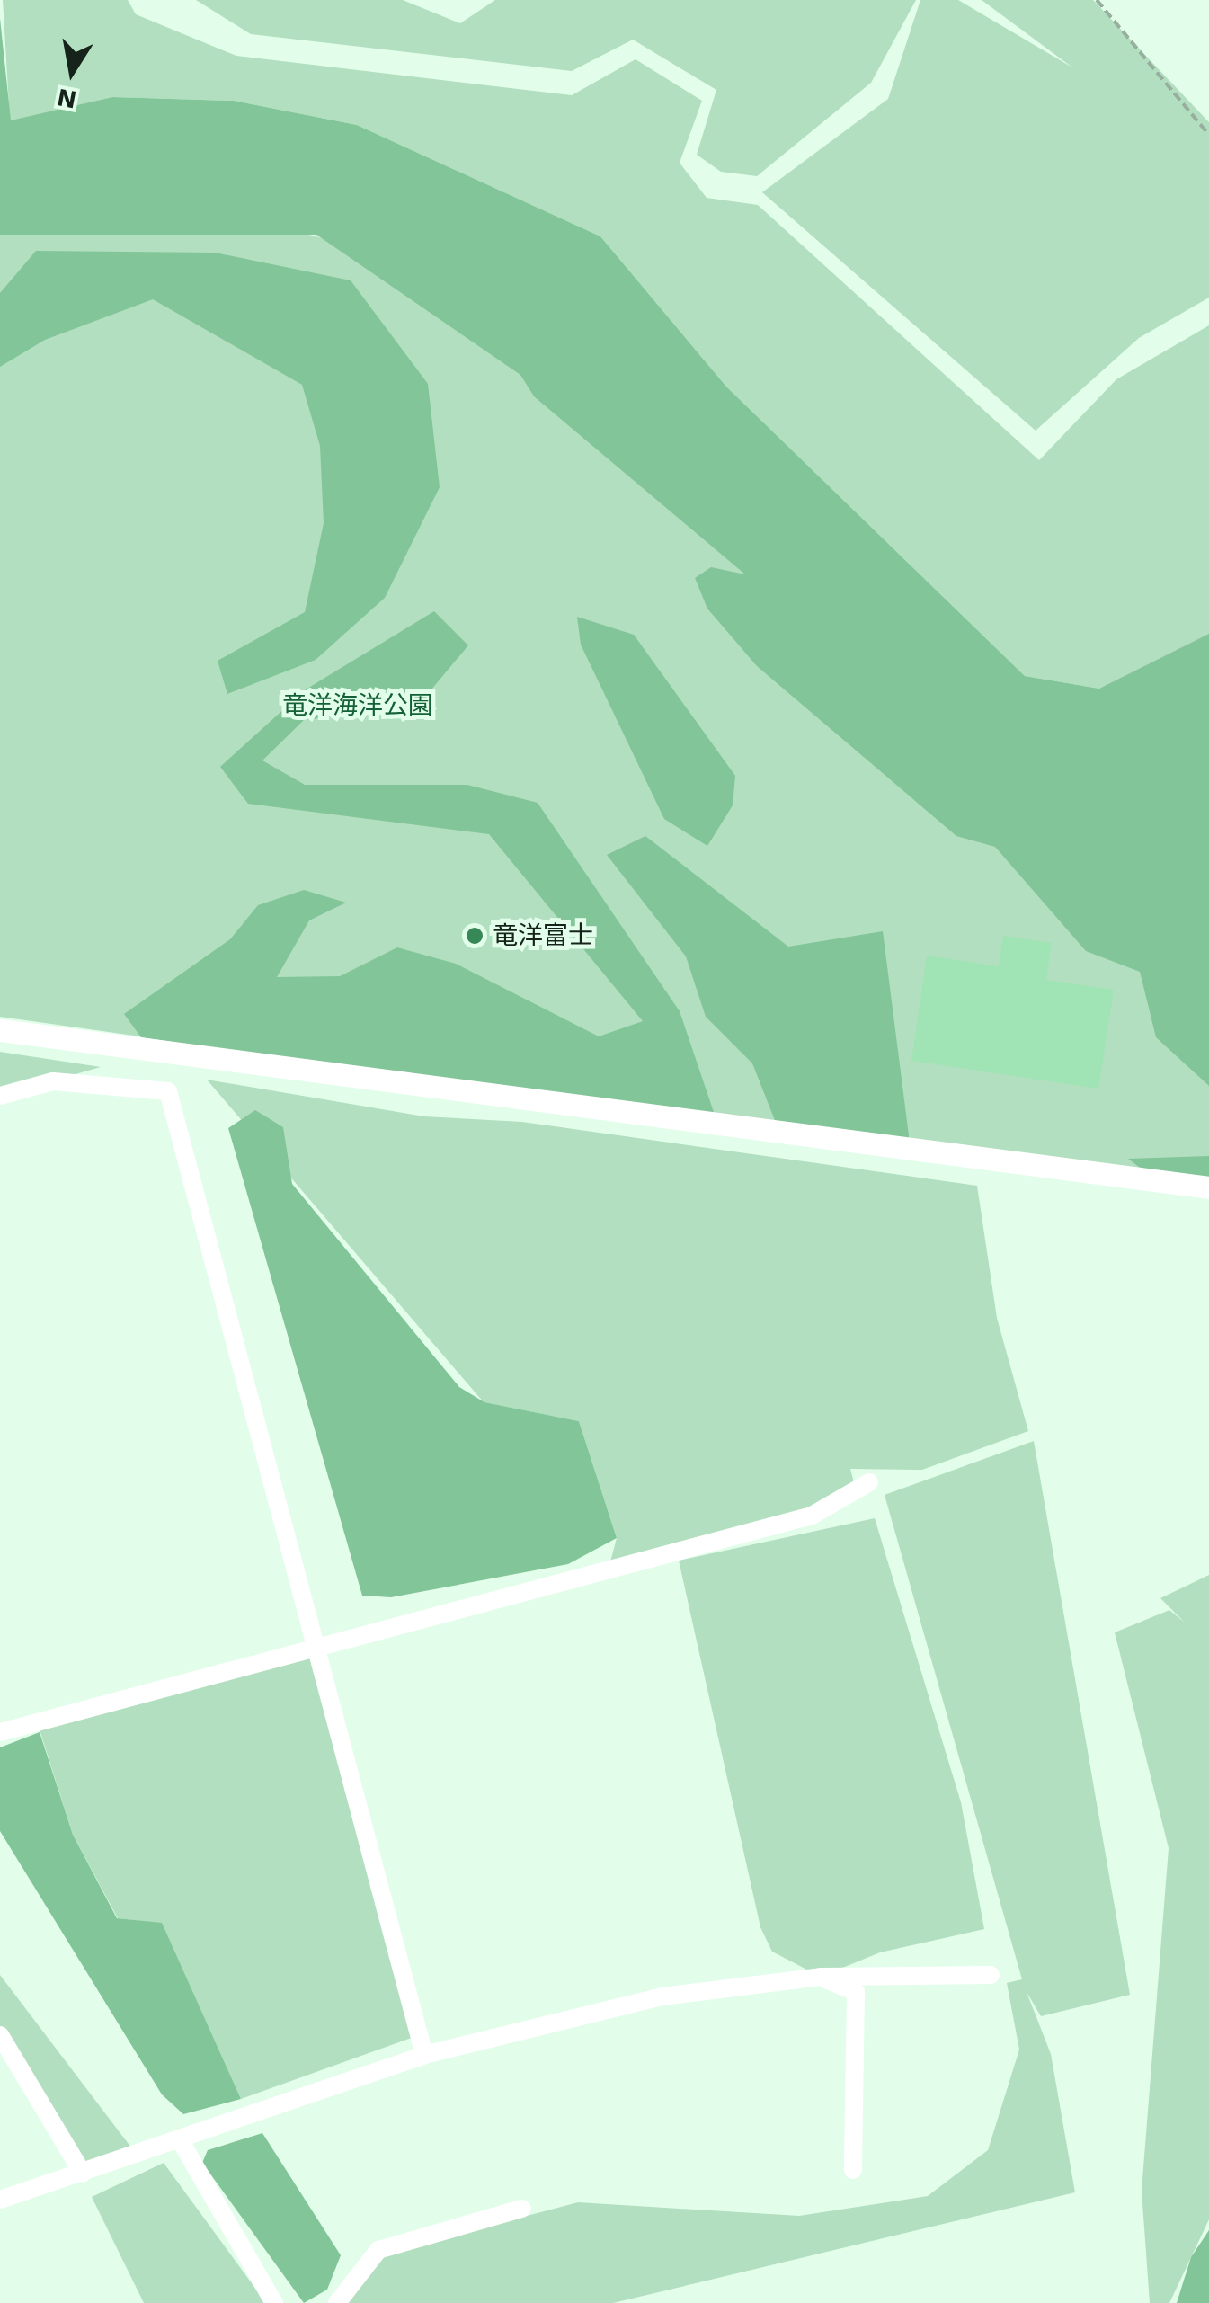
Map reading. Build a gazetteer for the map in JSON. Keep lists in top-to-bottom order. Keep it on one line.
{"parks":["竜洋海洋公園"],"places":["竜洋富士"],"north":"bottom"}
